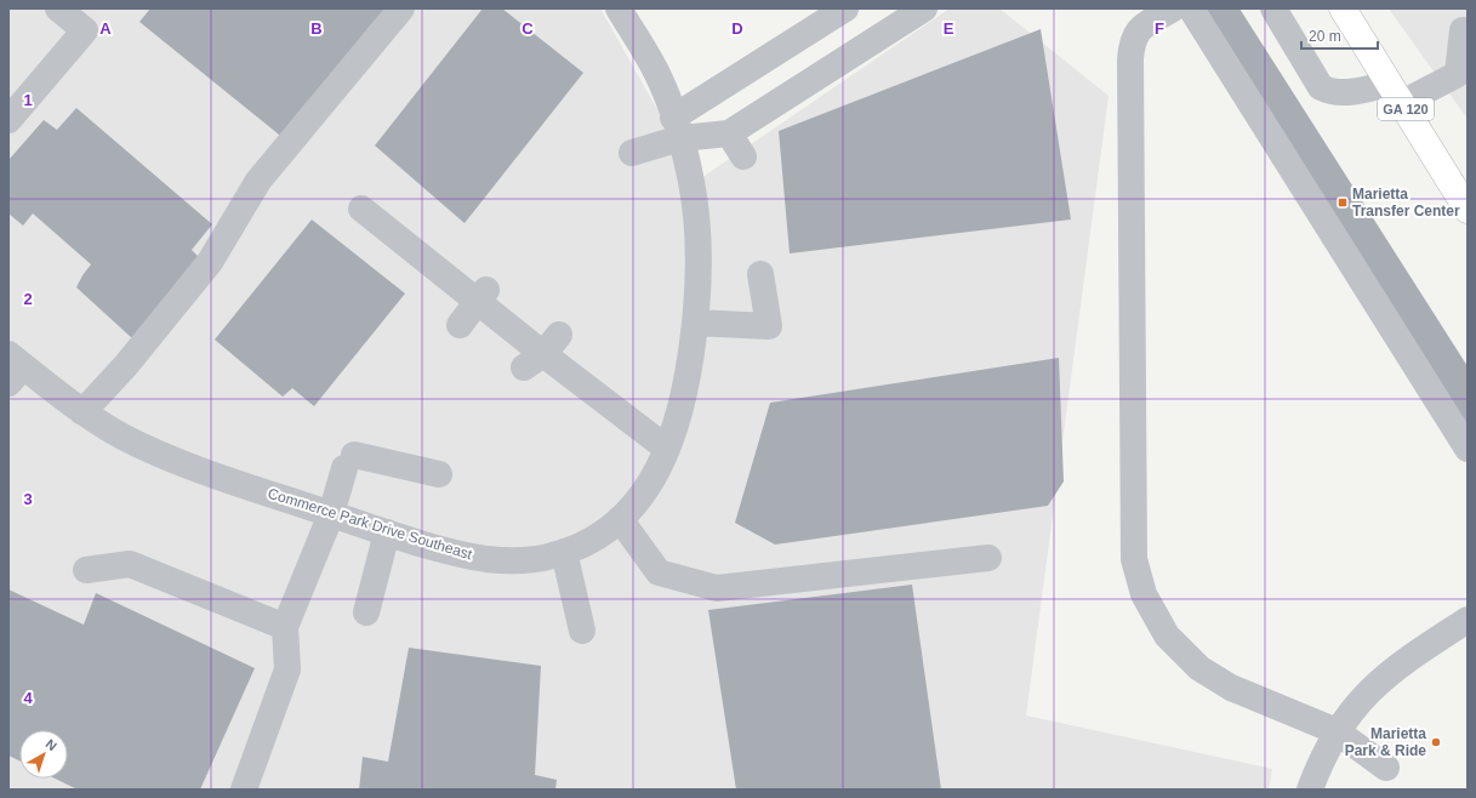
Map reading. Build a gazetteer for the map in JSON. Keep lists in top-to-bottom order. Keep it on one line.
{"streets":{"highway":["GA 120"],"street":["Commerce Park Drive Southeast"]},"places":{"transit":["Marietta Transfer Center"],"other":["Marietta Park & Ride"]},"scale_bar":"20 m","north":"top right","grid":{"columns":["A","B","C","D","E","F"],"rows":["1","2","3","4"]}}
